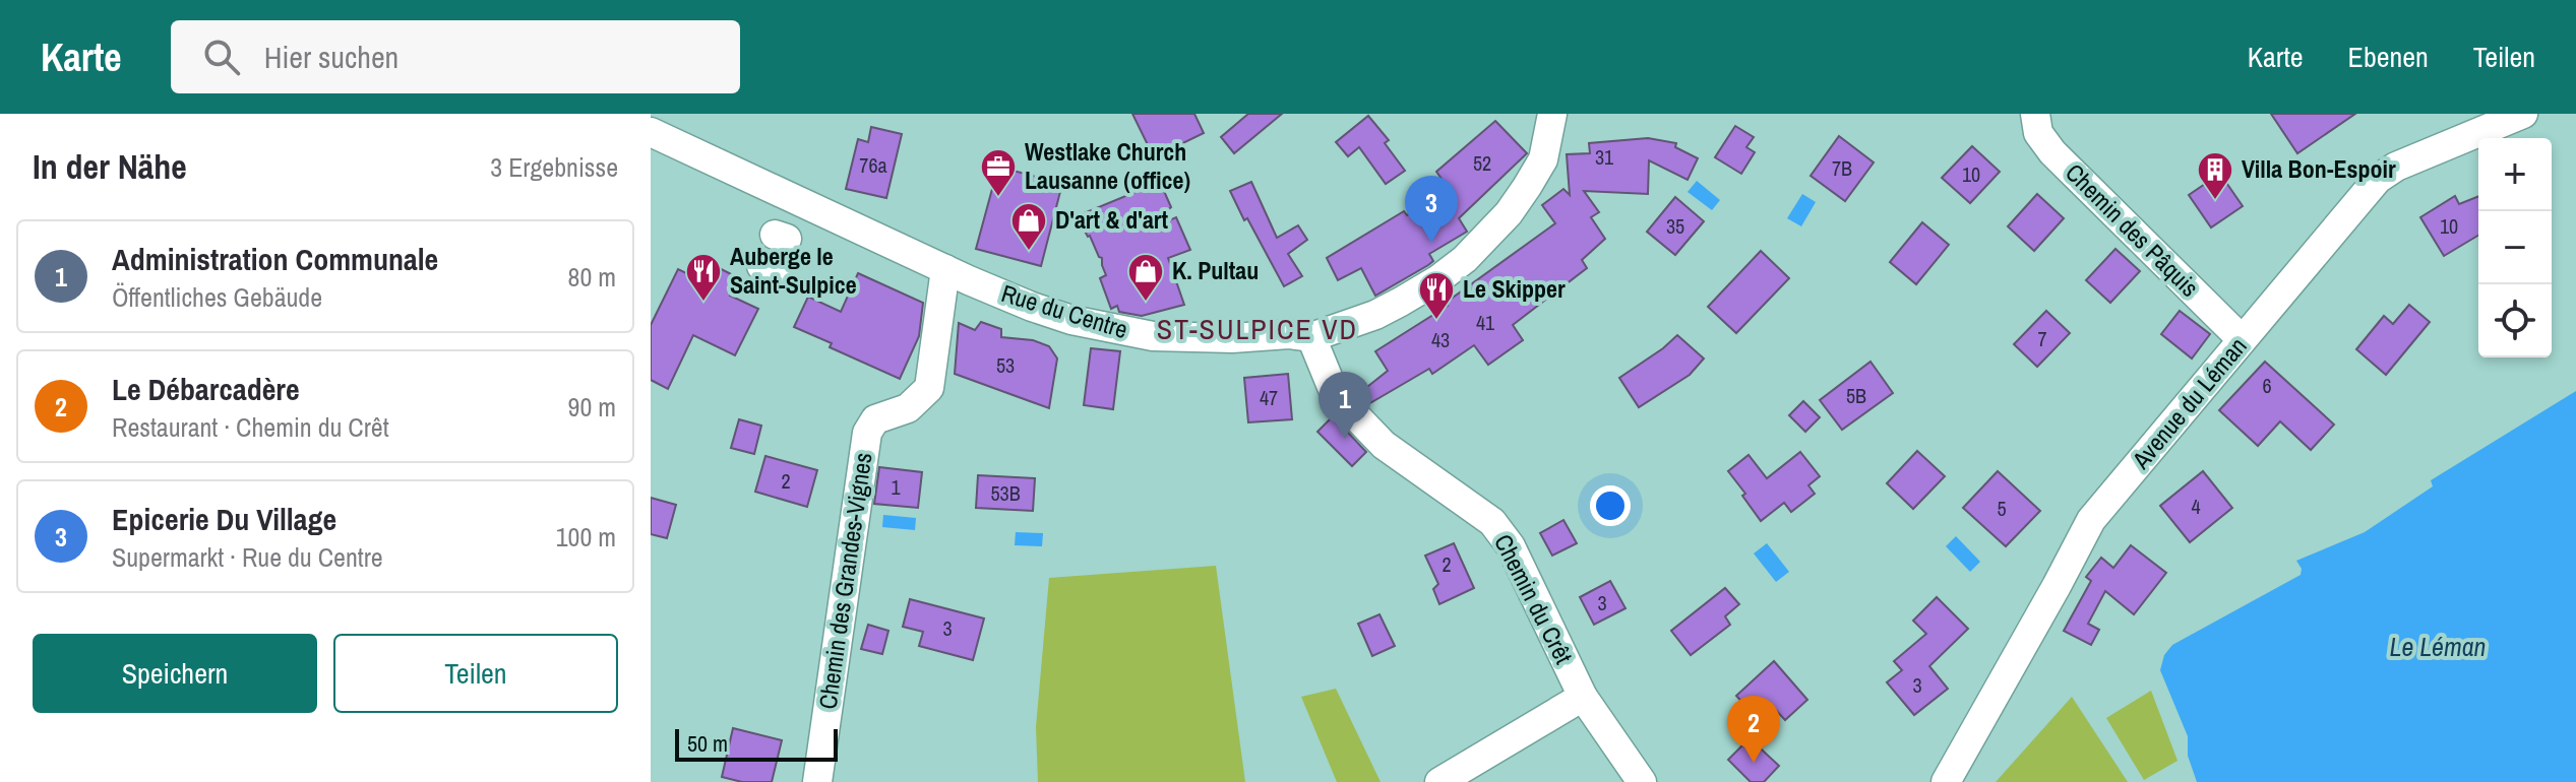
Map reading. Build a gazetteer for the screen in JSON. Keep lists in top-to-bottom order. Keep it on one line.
{"streets":{"street":["Chemin des Pâquis","Rue du Centre","Avenue du Léman","Chemin des Grandes-Vignes","Chemin du Crêt"]},"crossings":[["Chemin des Pâquis","Avenue du Léman"],["Rue du Centre","Chemin des Grandes-Vignes"],["Rue du Centre","Chemin du Crêt"]],"districts":["ST-SULPICE VD"],"water":["Le Léman"],"places":{"office":["Westlake Church Lausanne (office)"],"building":["Villa Bon-Espoir"],"shop":["D'art & d'art","K. Pultau"],"restaurant":["Auberge le Saint-Sulpice","Le Skipper"]},"house_numbers":["31","52","76a","7B","10","35","10","41","7","43","53","6","5B","47","2","1","53B","4","5","2","3","3","3"],"scale_bar":"50 m","page":{"header":"Karte","search":"Hier suchen","nav":["Karte","Ebenen","Teilen"],"heading":["In der Nähe","3 Ergebnisse"],"map_buttons":["+","−"],"pins":["3","1","2"],"list":[{"mark":"1","name":"Administration Communale","note":"Öffentliches Gebäude","value":"80 m"},{"mark":"2","name":"Le Débarcadère","note":"Restaurant · Chemin du Crêt","value":"90 m"},{"mark":"3","name":"Epicerie Du Village","note":"Supermarkt · Rue du Centre","value":"100 m"}],"buttons":["Speichern","Teilen"],"scale":"50 m"}}
